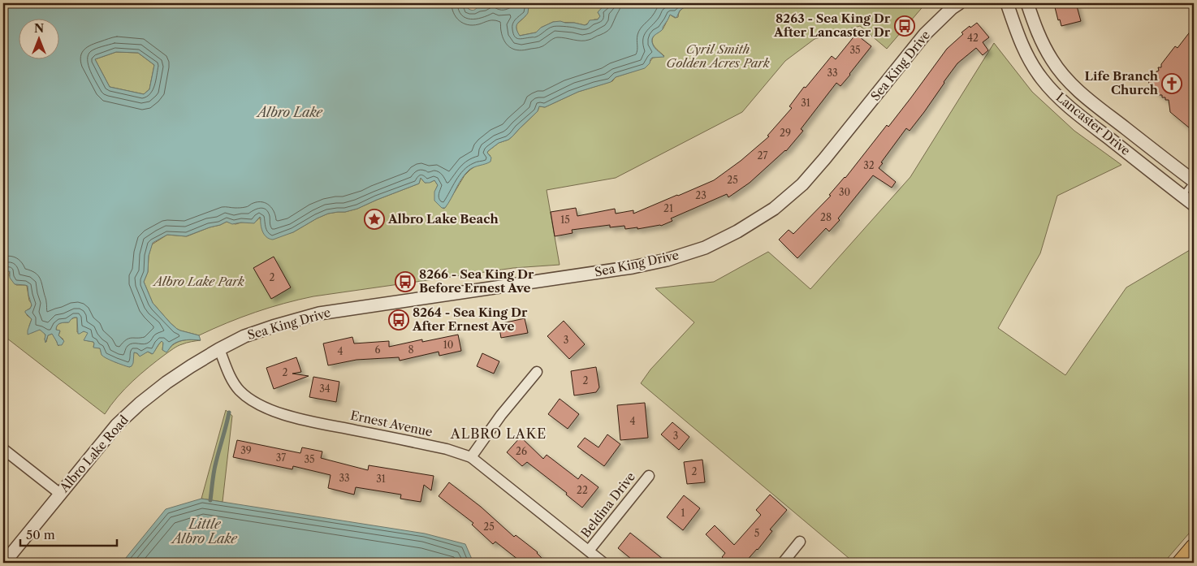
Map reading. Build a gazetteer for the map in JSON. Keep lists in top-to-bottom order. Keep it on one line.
{"streets":{"street":["Sea King Drive","Lancaster Drive","Ernest Avenue","Albro Lake Road","Beldina Drive"]},"crossings":[["Sea King Drive","Ernest Avenue"],["Sea King Drive","Albro Lake Road"],["Ernest Avenue","Albro Lake Road"],["Ernest Avenue","Beldina Drive"]],"districts":["ALBRO LAKE"],"water":["Albro Lake","Little Albro Lake"],"parks":["Cyril Smith Golden Acres Park","Albro Lake Park"],"places":{"bus stop":["8263 - Sea King Dr After Lancaster Dr","8266 - Sea King Dr Before Ernest Ave","8264 - Sea King Dr After Ernest Ave"],"church":["Life Branch Church"],"place":["Albro Lake Beach"]},"house_numbers":["42","35","33","31","29","27","32","25","30","23","21","28","15","2","3","10","6","8","4","2","2","34","4","3","39","26","37","35","2","33","31","22","1","25","5"],"scale_bar":"50 m","north":"top"}
